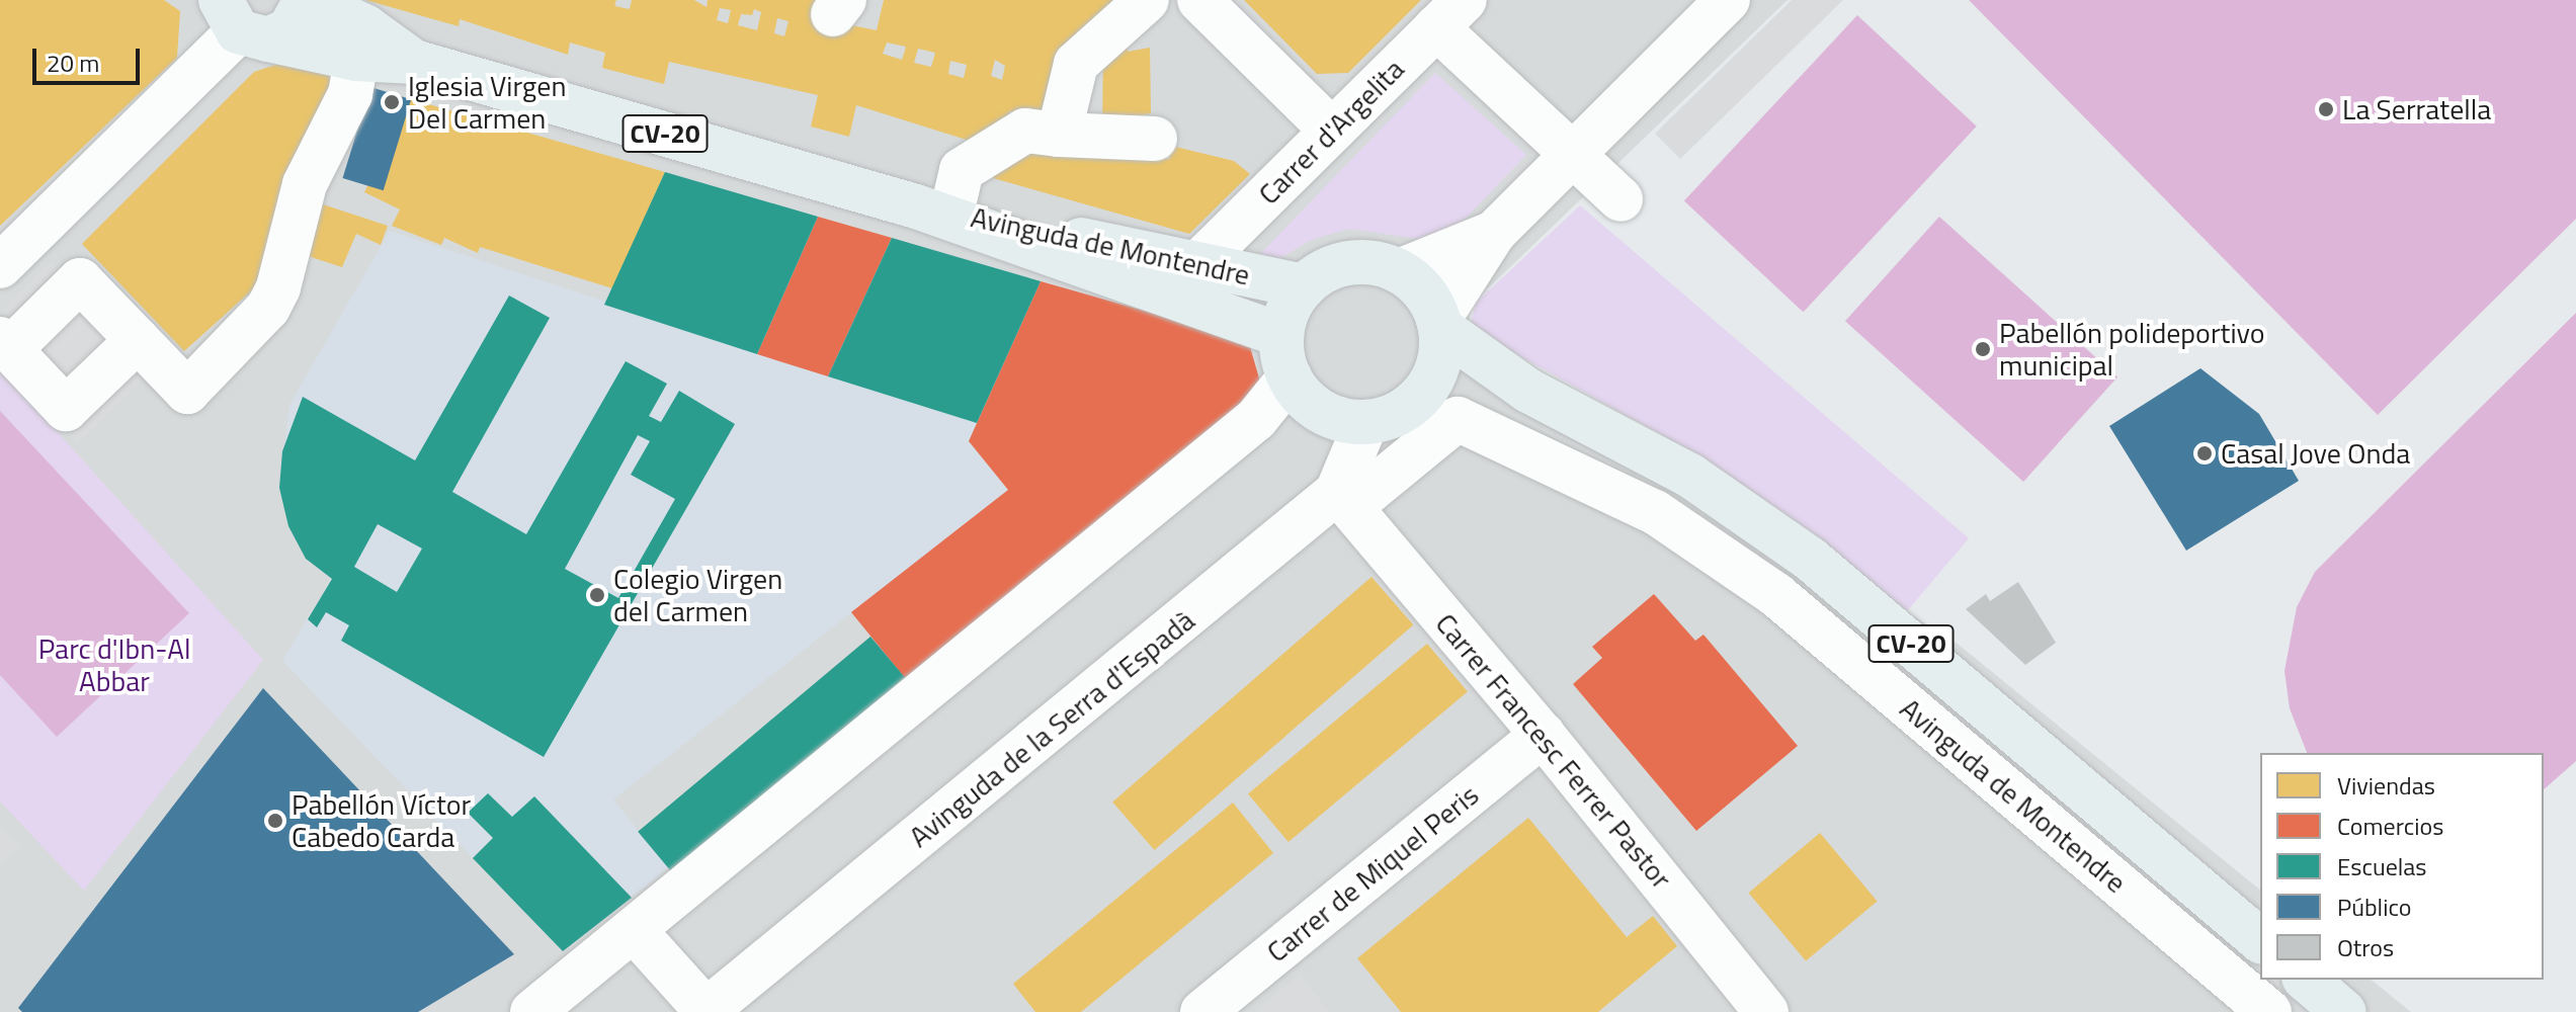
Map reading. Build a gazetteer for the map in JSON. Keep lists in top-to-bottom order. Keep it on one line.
{"streets":{"main road":["CV-20","Avinguda de Montendre"],"street":["Carrer d'Argelita","Avinguda de la Serra d'Espadà","Carrer Francesc Ferrer Pastor","Carrer de Miquel Peris"]},"crossings":[["Carrer d'Argelita","Avinguda de Montendre"],["CV-20","Avinguda de Montendre"],["CV-20","Avinguda de la Serra d'Espadà"],["Avinguda de Montendre","Avinguda de la Serra d'Espadà"],["Avinguda de Montendre","Carrer Francesc Ferrer Pastor"],["Avinguda de la Serra d'Espadà","Carrer Francesc Ferrer Pastor"],["Carrer Francesc Ferrer Pastor","Carrer de Miquel Peris"]],"parks":["Parc d'Ibn-Al Abbar"],"places":["Iglesia Virgen Del Carmen","La Serratella","Pabellón polideportivo municipal","Casal Jove Onda","Colegio Virgen del Carmen","Pabellón Víctor Cabedo Carda"],"legend":["Viviendas","Comercios","Escuelas","Público","Otros"],"scale_bar":"20 m"}
